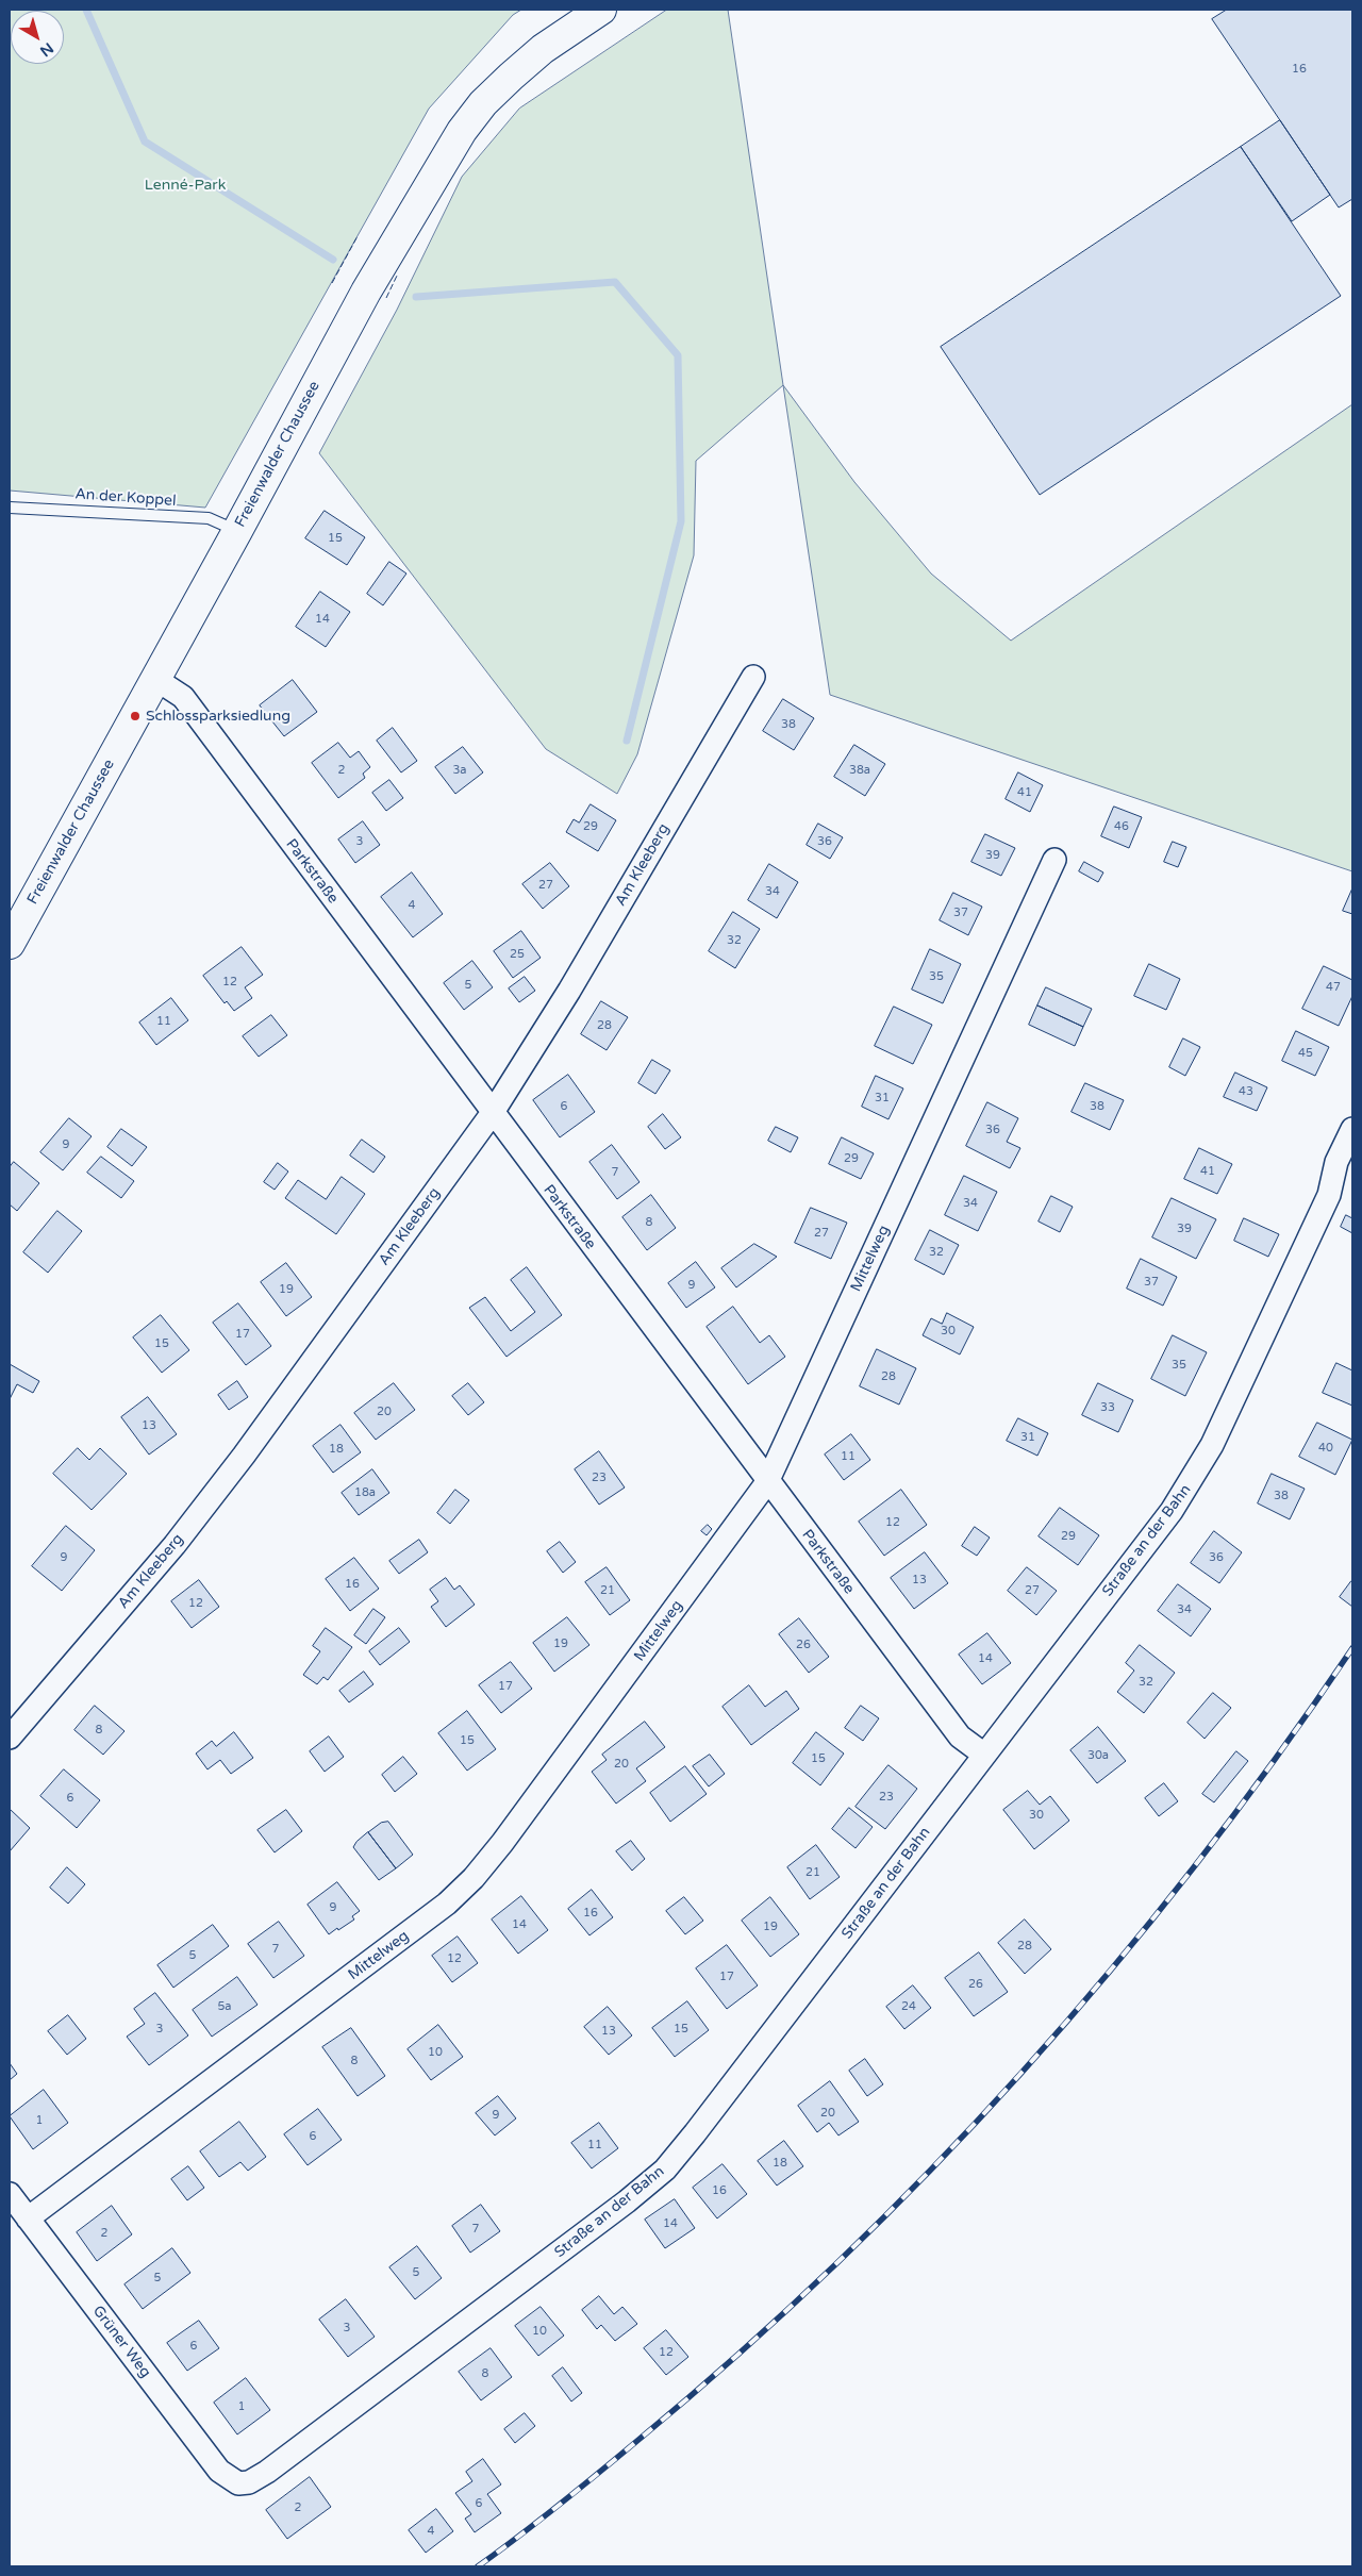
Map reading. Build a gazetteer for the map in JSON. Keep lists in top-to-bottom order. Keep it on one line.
{"streets":{"main road":["Freienwalder Chaussee"],"street":["Am Kleeberg","Parkstraße","Mittelweg","Straße an der Bahn","Grüner Weg"],"lane":["An der Koppel"]},"crossings":[["Freienwalder Chaussee","An der Koppel"],["Freienwalder Chaussee","Parkstraße"],["Am Kleeberg","Parkstraße"],["Parkstraße","Mittelweg"],["Parkstraße","Straße an der Bahn"],["Mittelweg","Grüner Weg"],["Straße an der Bahn","Grüner Weg"]],"parks":["Lenné-Park"],"places":["Schlossparksiedlung"],"house_numbers":["16","15","14","38","2","3a","38a","41","29","46","3","36","39","27","34","4","37","32","25","35","12","5","47","11","28","45","43","31","6","38","36","9","29","41","7","34","8","39","27","32","37","9","19","30","17","15","35","28","33","20","13","31","40","18","11","23","18a","38","12","29","9","36","13","16","21","27","12","34","19","26","14","32","17","8","15","30a","15","20","23","6","30","21","9","16","14","19","28","7","5","12","17","26","5a","24","3","15","13","10","8","20","9","1","6","11","18","16","14","7","2","5","5","3","10","6","12","8","1","6","2","4"],"north":"bottom right"}
